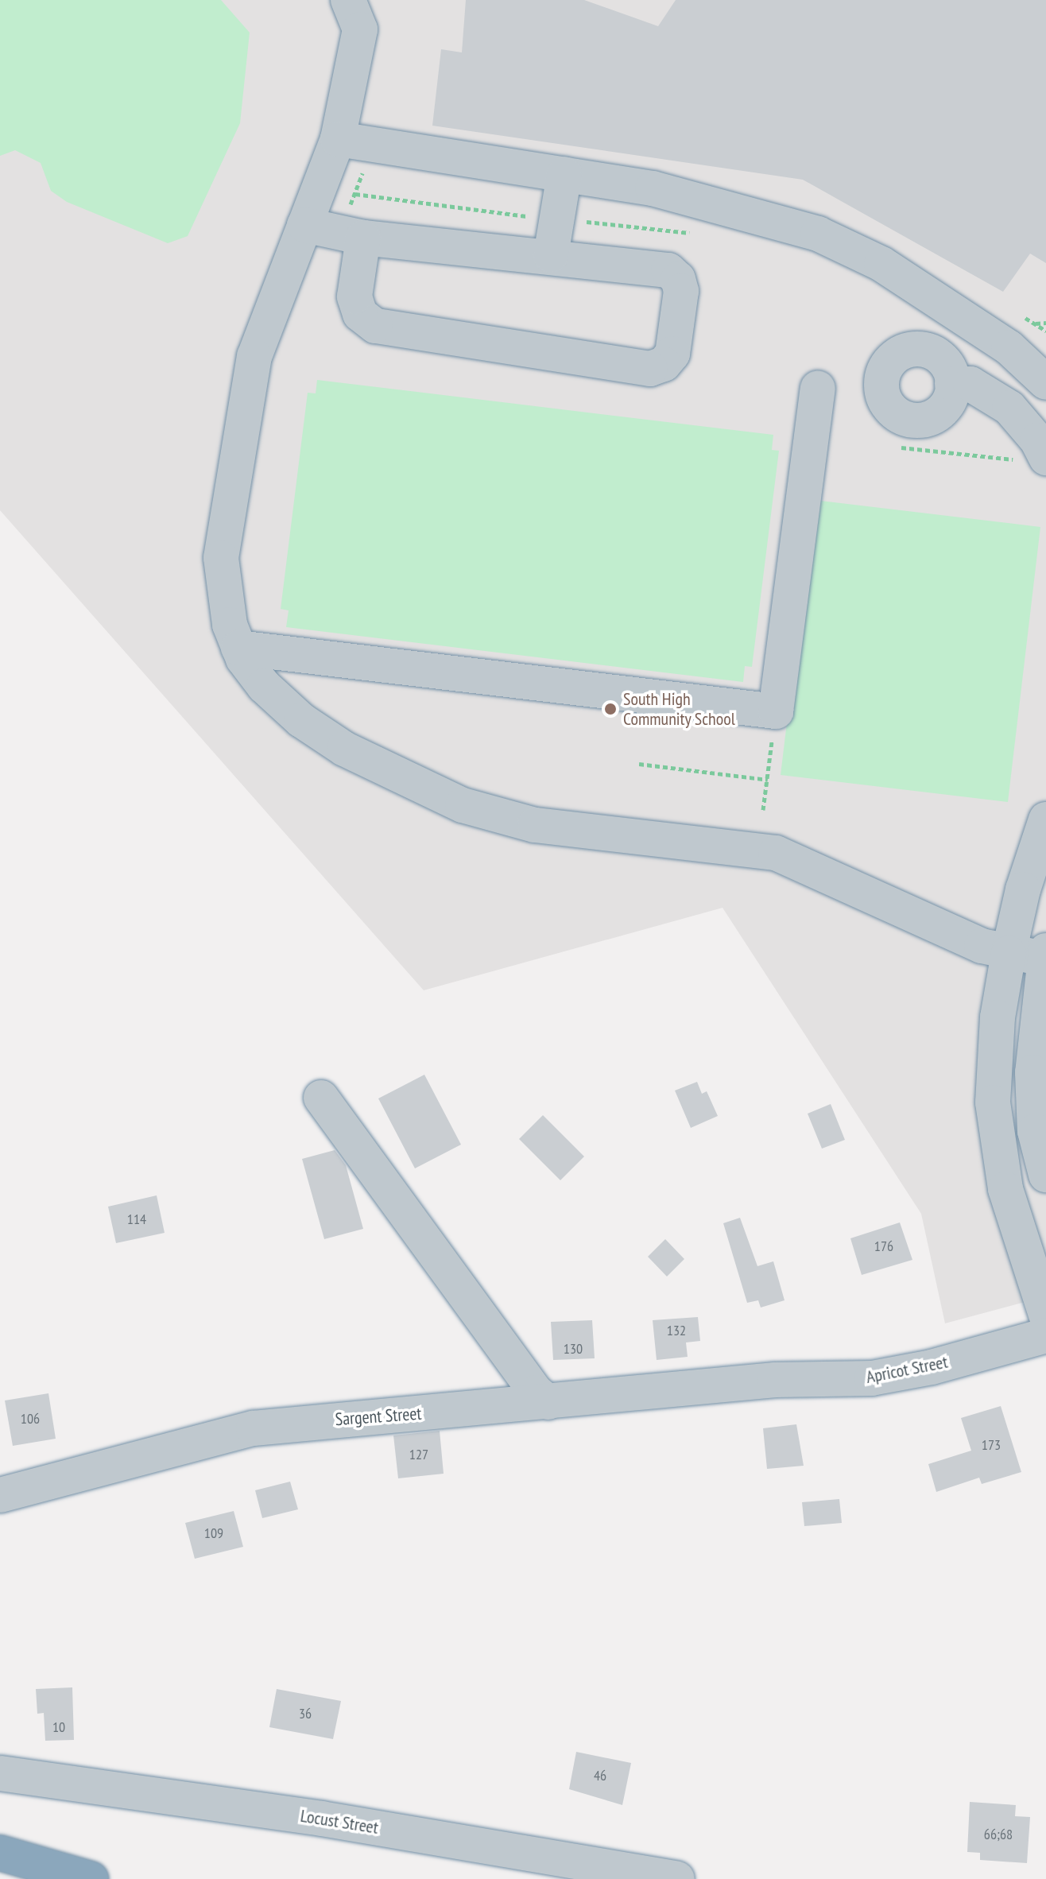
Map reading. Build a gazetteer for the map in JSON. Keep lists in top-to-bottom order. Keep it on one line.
{"streets":{"street":["Apricot Street","Sargent Street","Locust Street"]},"crossings":[["Apricot Street","Sargent Street"]],"places":["South High Community School"],"house_numbers":["114","176","132","130","106","173","127","109","36","10","46","66;68"]}
